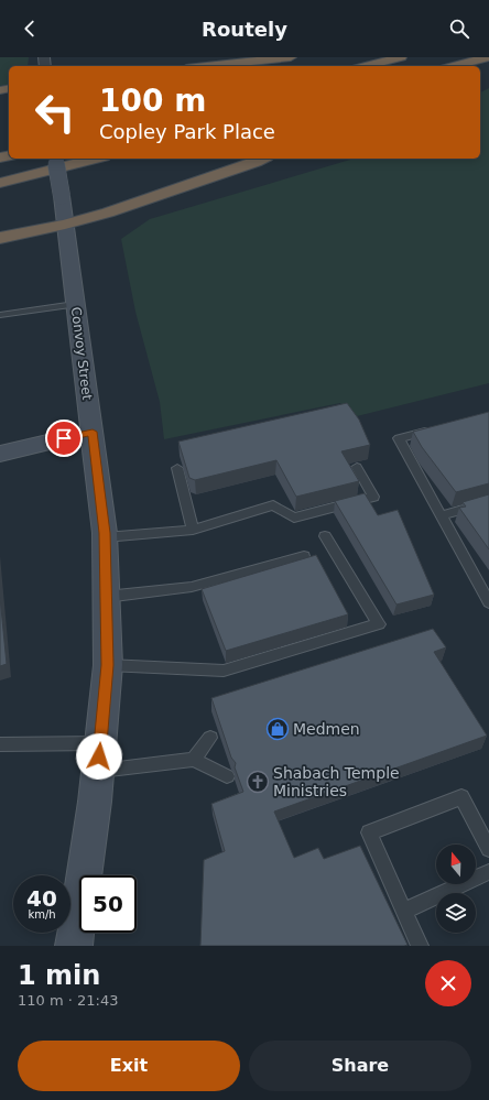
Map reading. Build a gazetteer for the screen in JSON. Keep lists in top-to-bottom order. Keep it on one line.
{"streets":{"main road":["Convoy Street"]},"places":{"shop":["Medmen"],"church":["Shabach Temple Ministries"]},"north":"top","page":{"header":"Routely","turn":["100 m","Copley Park Place"],"speed":"40 km/h","limit":"50","heading":["1 min","110 m · 21:43"],"buttons":["Exit","Share"]}}
